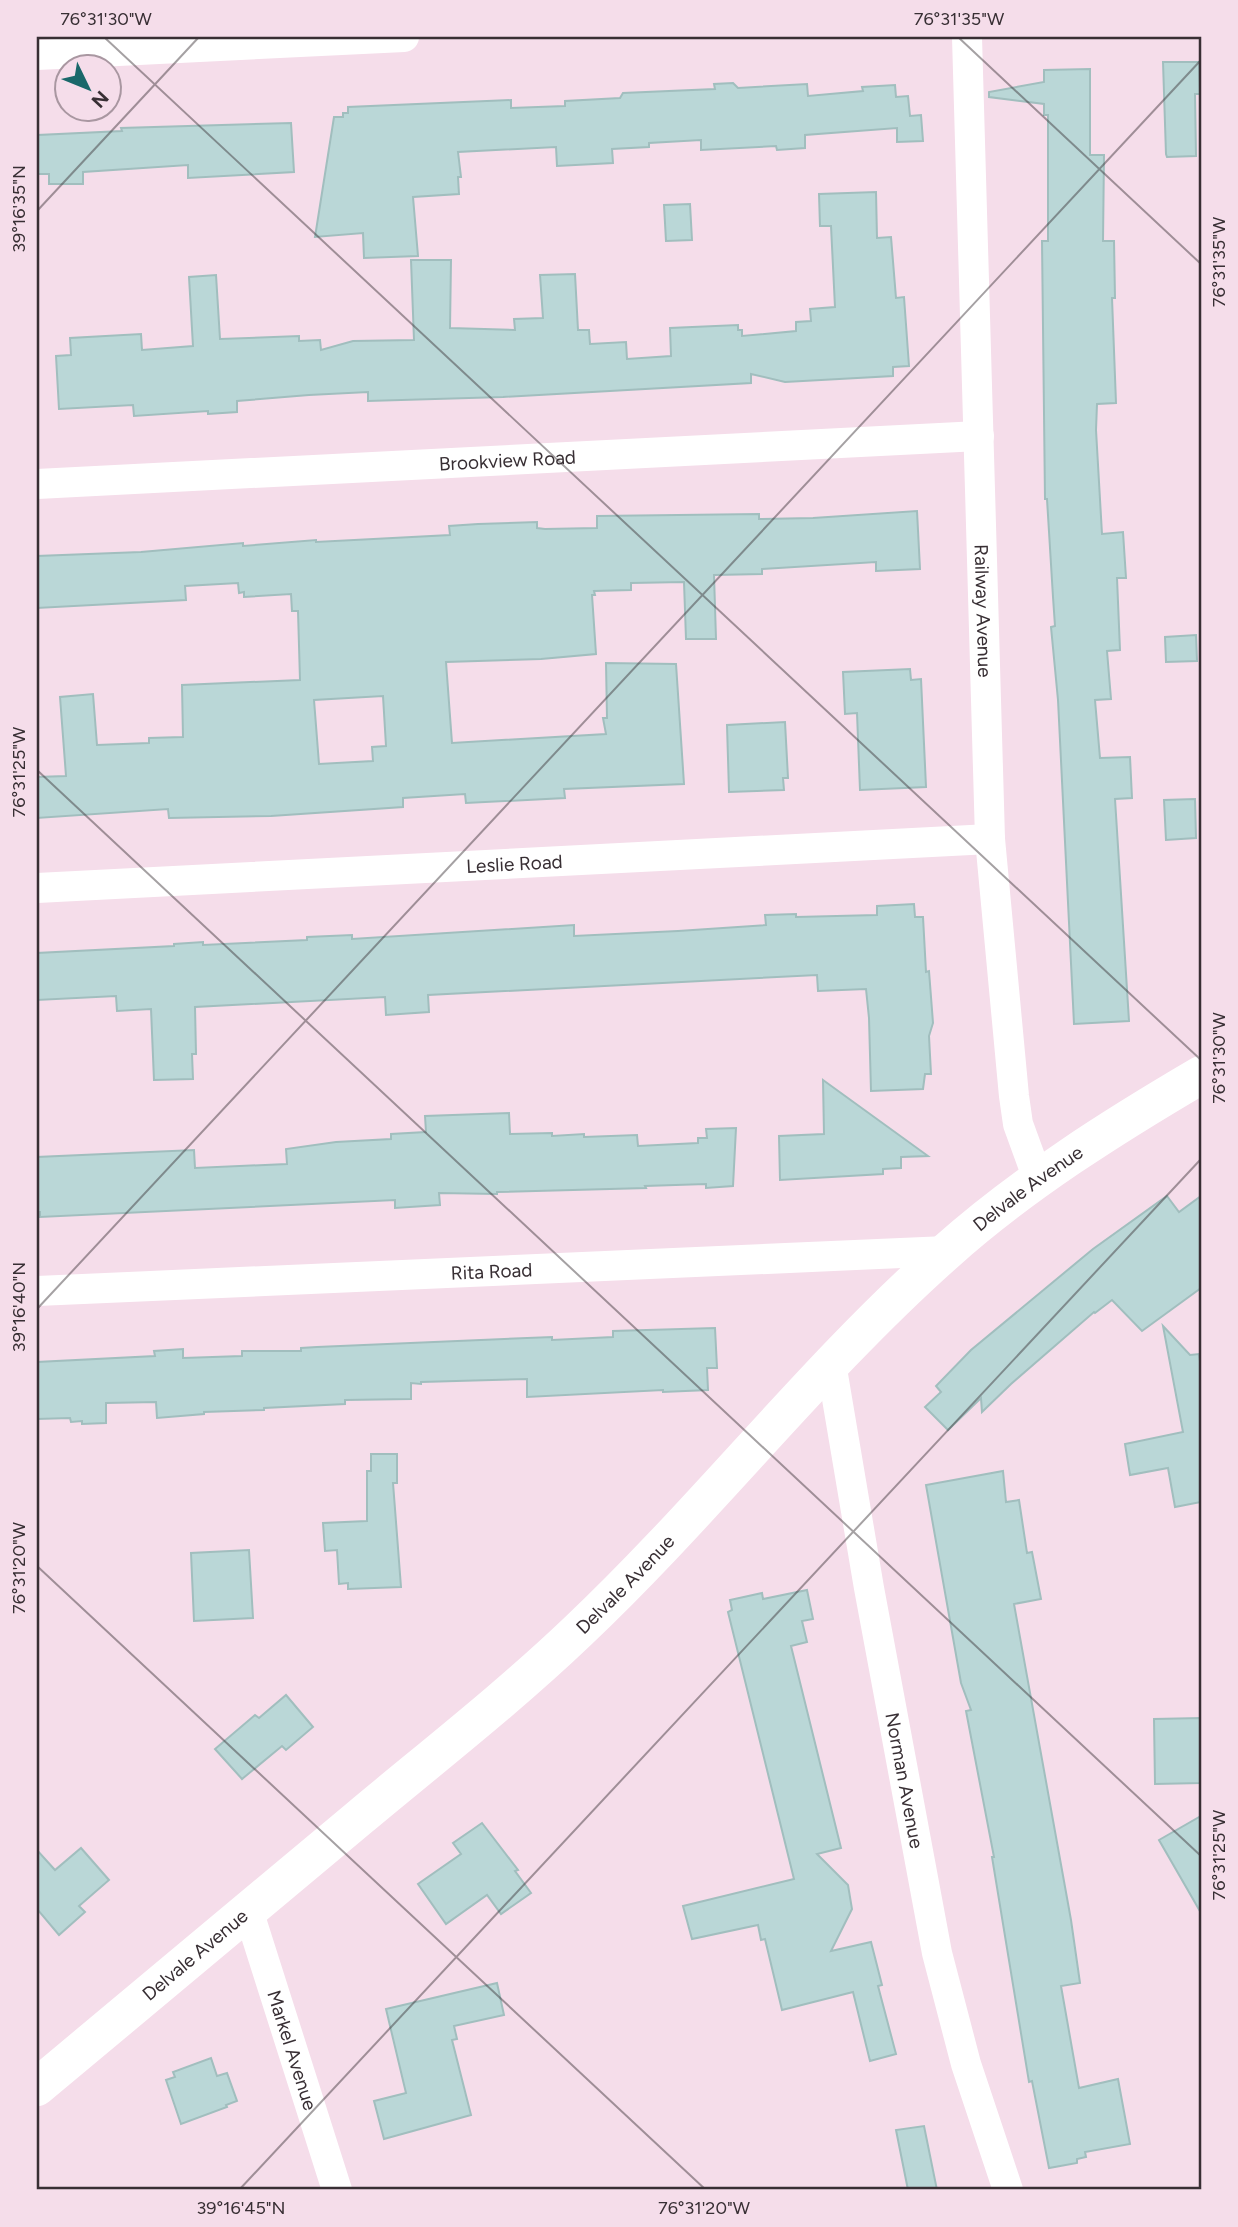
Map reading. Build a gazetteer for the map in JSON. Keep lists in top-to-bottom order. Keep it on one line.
{"streets":{"street":["Brookview Road","Railway Avenue","Leslie Road","Delvale Avenue","Rita Road","Norman Avenue","Markel Avenue"]},"crossings":[["Brookview Road","Railway Avenue"],["Railway Avenue","Leslie Road"],["Railway Avenue","Delvale Avenue"],["Delvale Avenue","Rita Road"],["Delvale Avenue","Norman Avenue"],["Delvale Avenue","Markel Avenue"]],"north":"bottom right","coordinates":["76°31'30\"W","76°31'35\"W","39°16'35\"N","76°31'25\"W","39°16'40\"N","76°31'20\"W","39°16'45\"N"]}
